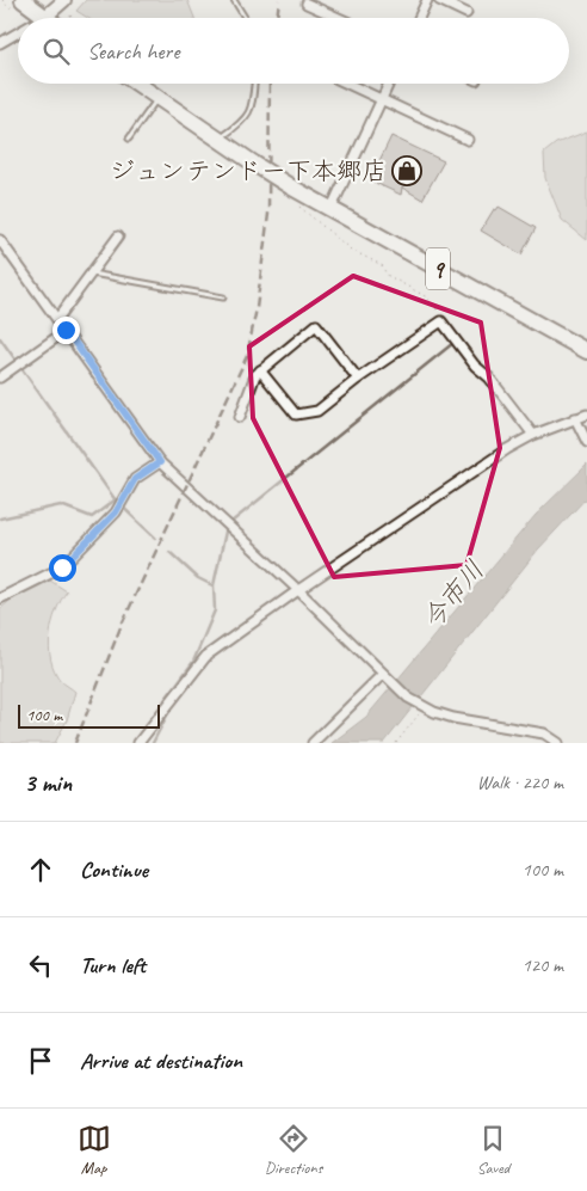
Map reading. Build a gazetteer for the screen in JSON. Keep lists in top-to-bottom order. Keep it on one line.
{"streets":{"highway":["9"]},"water":["今市川"],"places":{"shop":["ジュンテンドー下本郷店"]},"scale_bar":"100 m","page":{"search":"Search here","scale":"100 m","heading":["3 min","Walk · 220 m"],"list":[["Continue","100 m"],["Turn left","120 m"],"Arrive at destination"],"nav":["Map","Directions","Saved"]}}
